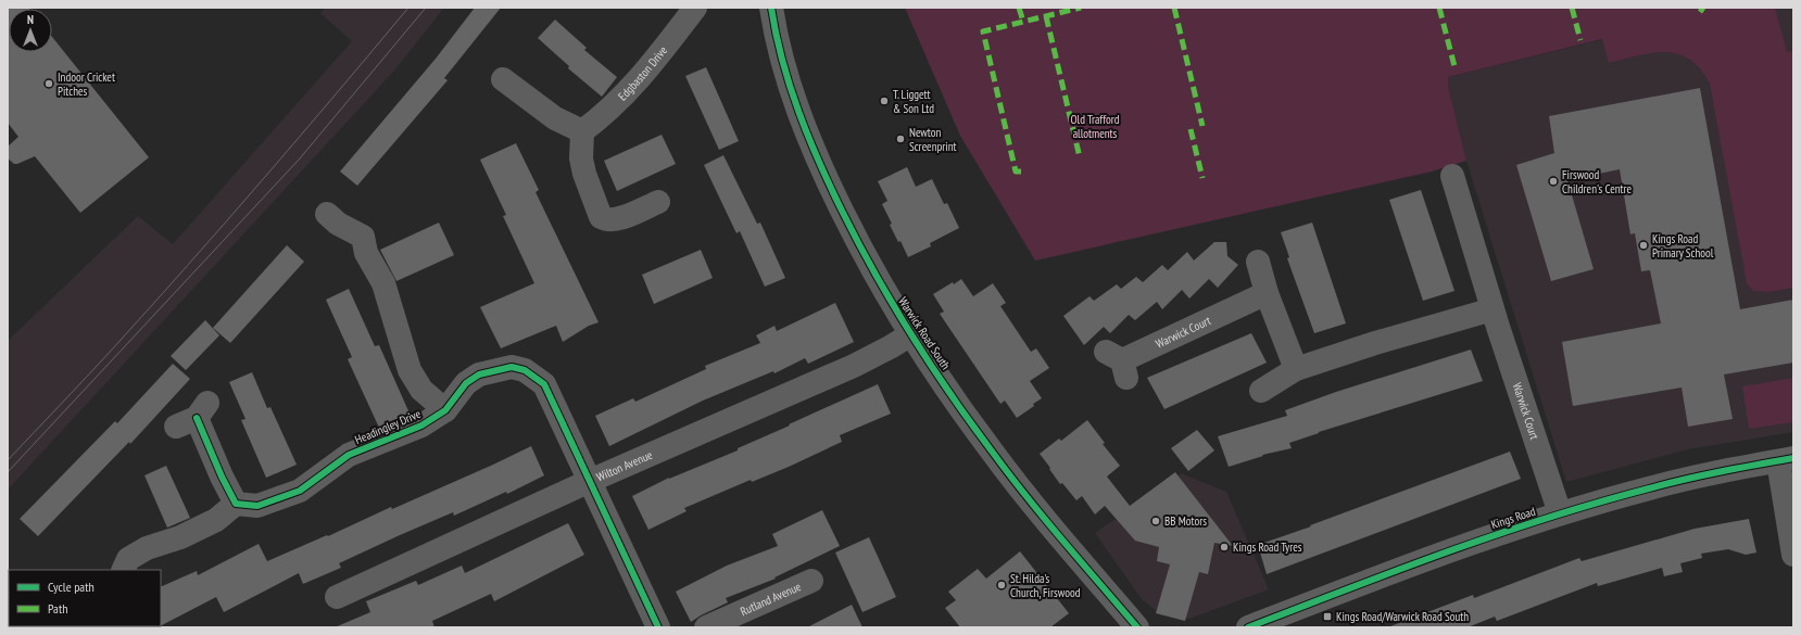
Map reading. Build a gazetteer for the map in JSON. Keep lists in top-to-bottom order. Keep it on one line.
{"streets":{"street":["Edgbaston Drive","Warwick Court","Warwick Road South","Headingley Drive","Wilton Avenue","Kings Road","Rutland Avenue"]},"crossings":[["Warwick Court","Kings Road"],["Warwick Road South","Wilton Avenue"],["Headingley Drive","Wilton Avenue"]],"parks":["Old Trafford allotments"],"places":{"other":["Indoor Cricket Pitches","T. Liggett & Son Ltd","Newton Screenprint","Firswood Children's Centre","Kings Road Primary School","BB Motors","Kings Road Tyres","St. Hilda's Church, Firswood"],"transit":["Kings Road/Warwick Road South"]},"legend":["Cycle path","Path"],"north":"top"}
